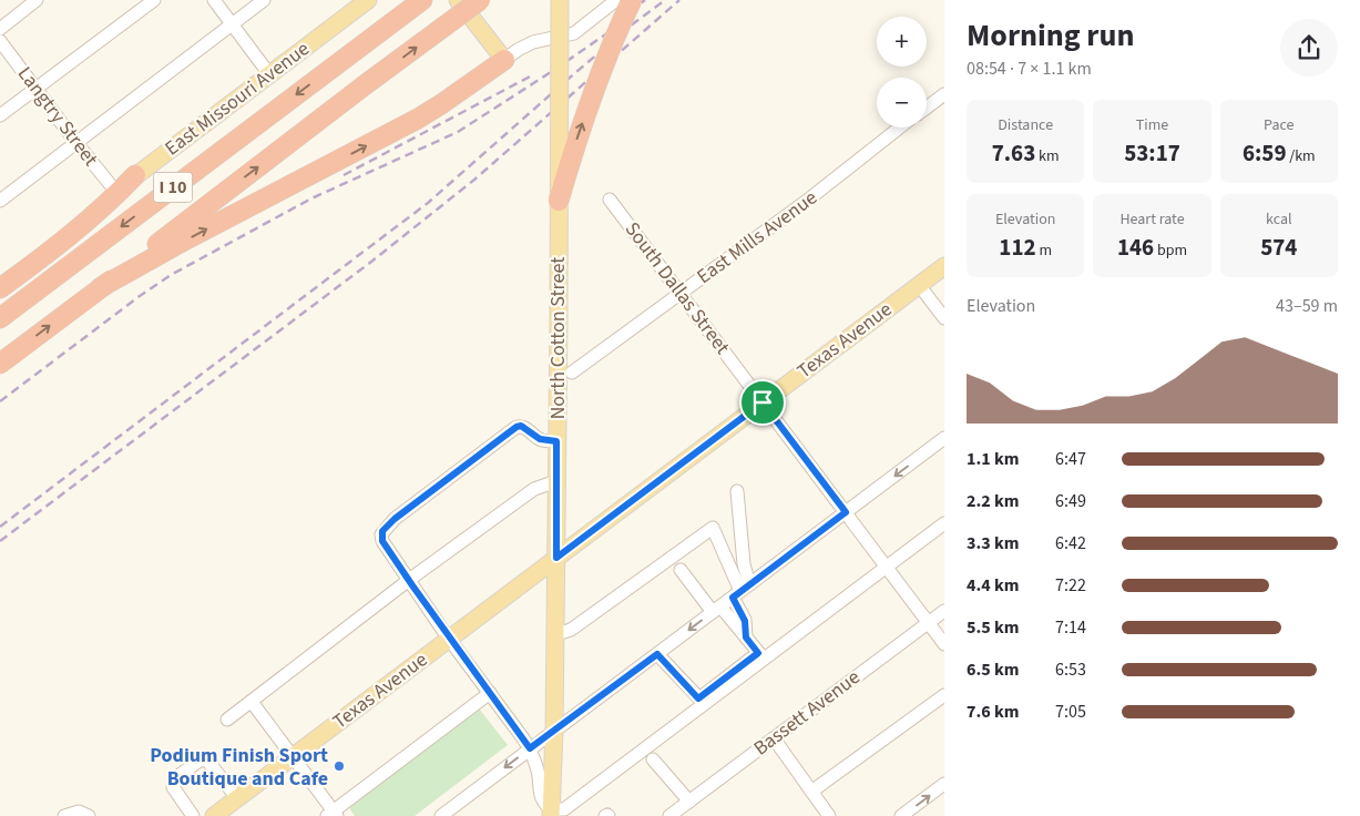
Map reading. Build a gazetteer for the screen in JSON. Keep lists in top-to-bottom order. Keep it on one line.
{"streets":{"highway":["I 10"],"main road":["East Missouri Avenue","North Cotton Street","Texas Avenue"],"street":["Langtry Street","East Mills Avenue","South Dallas Street","Bassett Avenue"]},"crossings":[["East Missouri Avenue","Langtry Street"],["East Mills Avenue","South Dallas Street"],["South Dallas Street","Texas Avenue"],["South Dallas Street","Bassett Avenue"],["North Cotton Street","Texas Avenue"]],"places":["Podium Finish Sport Boutique and Cafe"],"page":{"heading":["Morning run","08:54 · 7 × 1.1 km"],"map_buttons":["+","−"],"stats":[["Distance","7.63 km"],["Time","53:17"],["Pace","6:59 /km"],["Elevation","112 m"],["Heart rate","146 bpm"],["kcal","574"]],"chart":["Elevation","43–59 m"],"list":[{"name":"1.1 km","note":"6:47"},{"name":"2.2 km","note":"6:49"},{"name":"3.3 km","note":"6:42"},{"name":"4.4 km","note":"7:22"},{"name":"5.5 km","note":"7:14"},{"name":"6.5 km","note":"6:53"},{"name":"7.6 km","note":"7:05"}]}}
